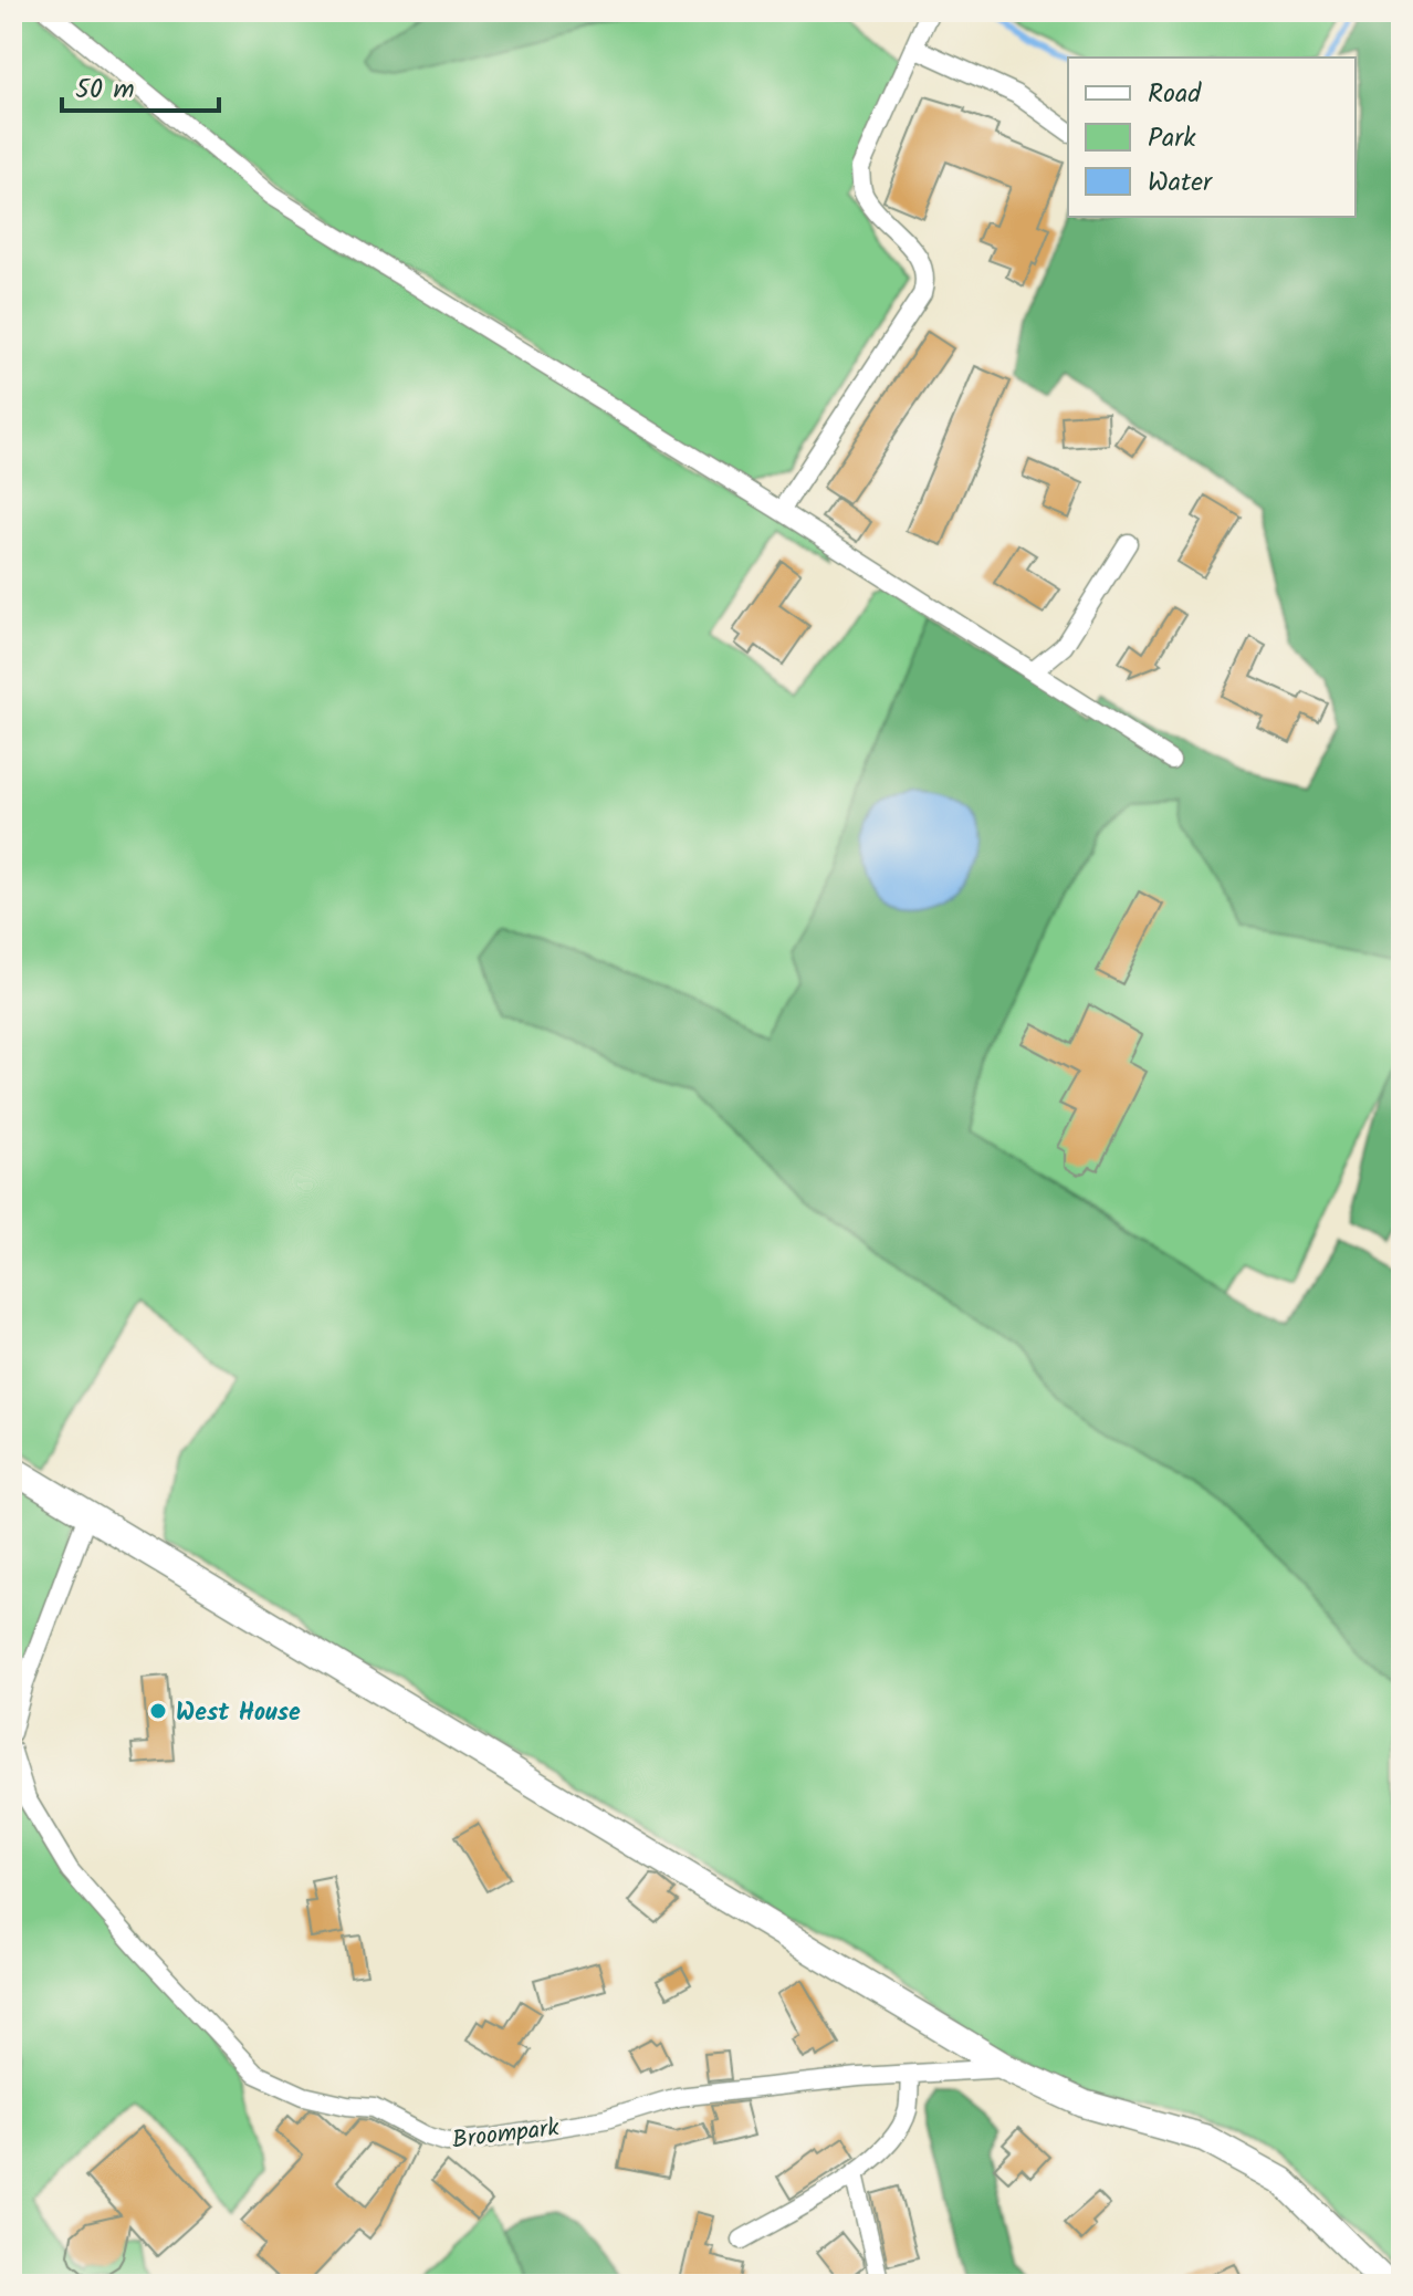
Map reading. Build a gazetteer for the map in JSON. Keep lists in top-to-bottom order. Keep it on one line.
{"streets":{"street":["Broompark"]},"places":["West House"],"legend":["Road","Park","Water"],"scale_bar":"50 m"}
